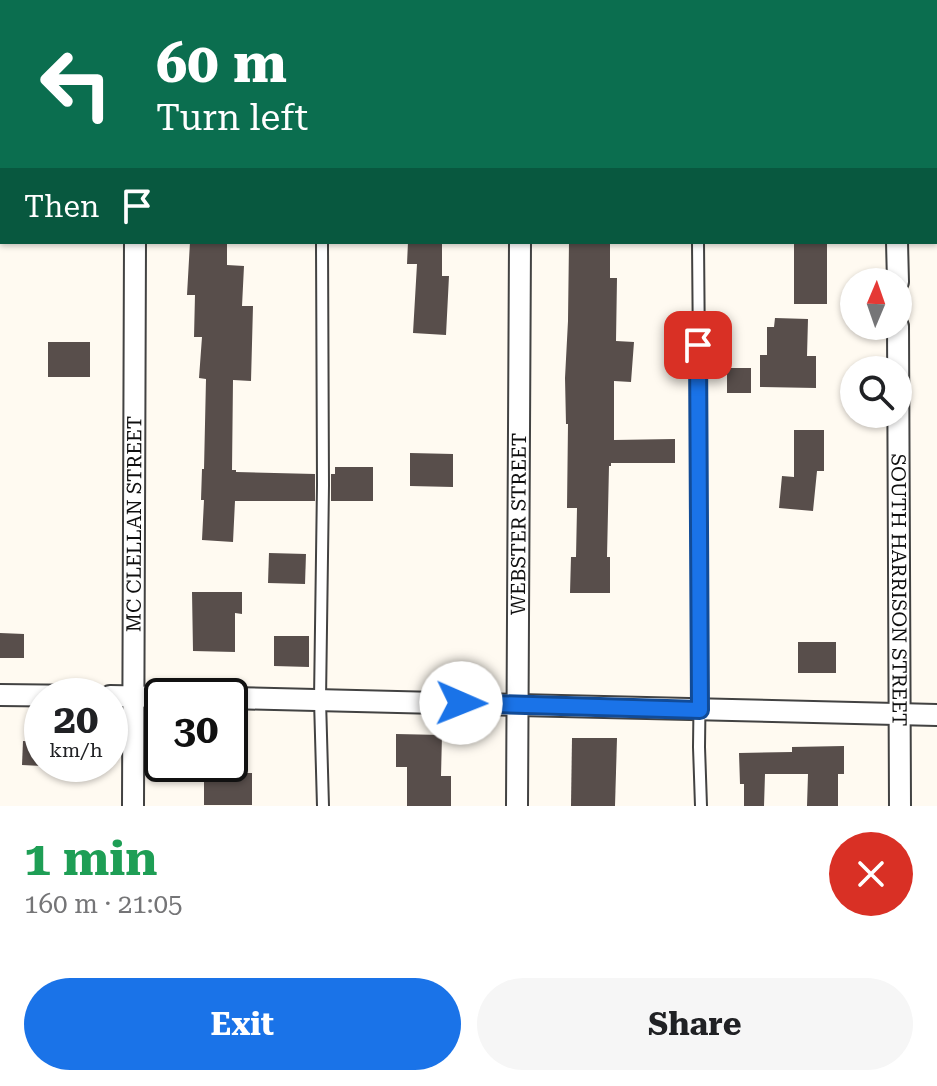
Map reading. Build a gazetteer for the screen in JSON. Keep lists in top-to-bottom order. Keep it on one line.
{"streets":{"street":["MC CLELLAN STREET","WEBSTER STREET","SOUTH HARRISON STREET"]},"north":"top","page":{"turn":["60 m","Turn left"],"then":"Then","speed":"20 km/h","limit":"30","heading":["1 min","160 m · 21:05"],"buttons":["Exit","Share"]}}
